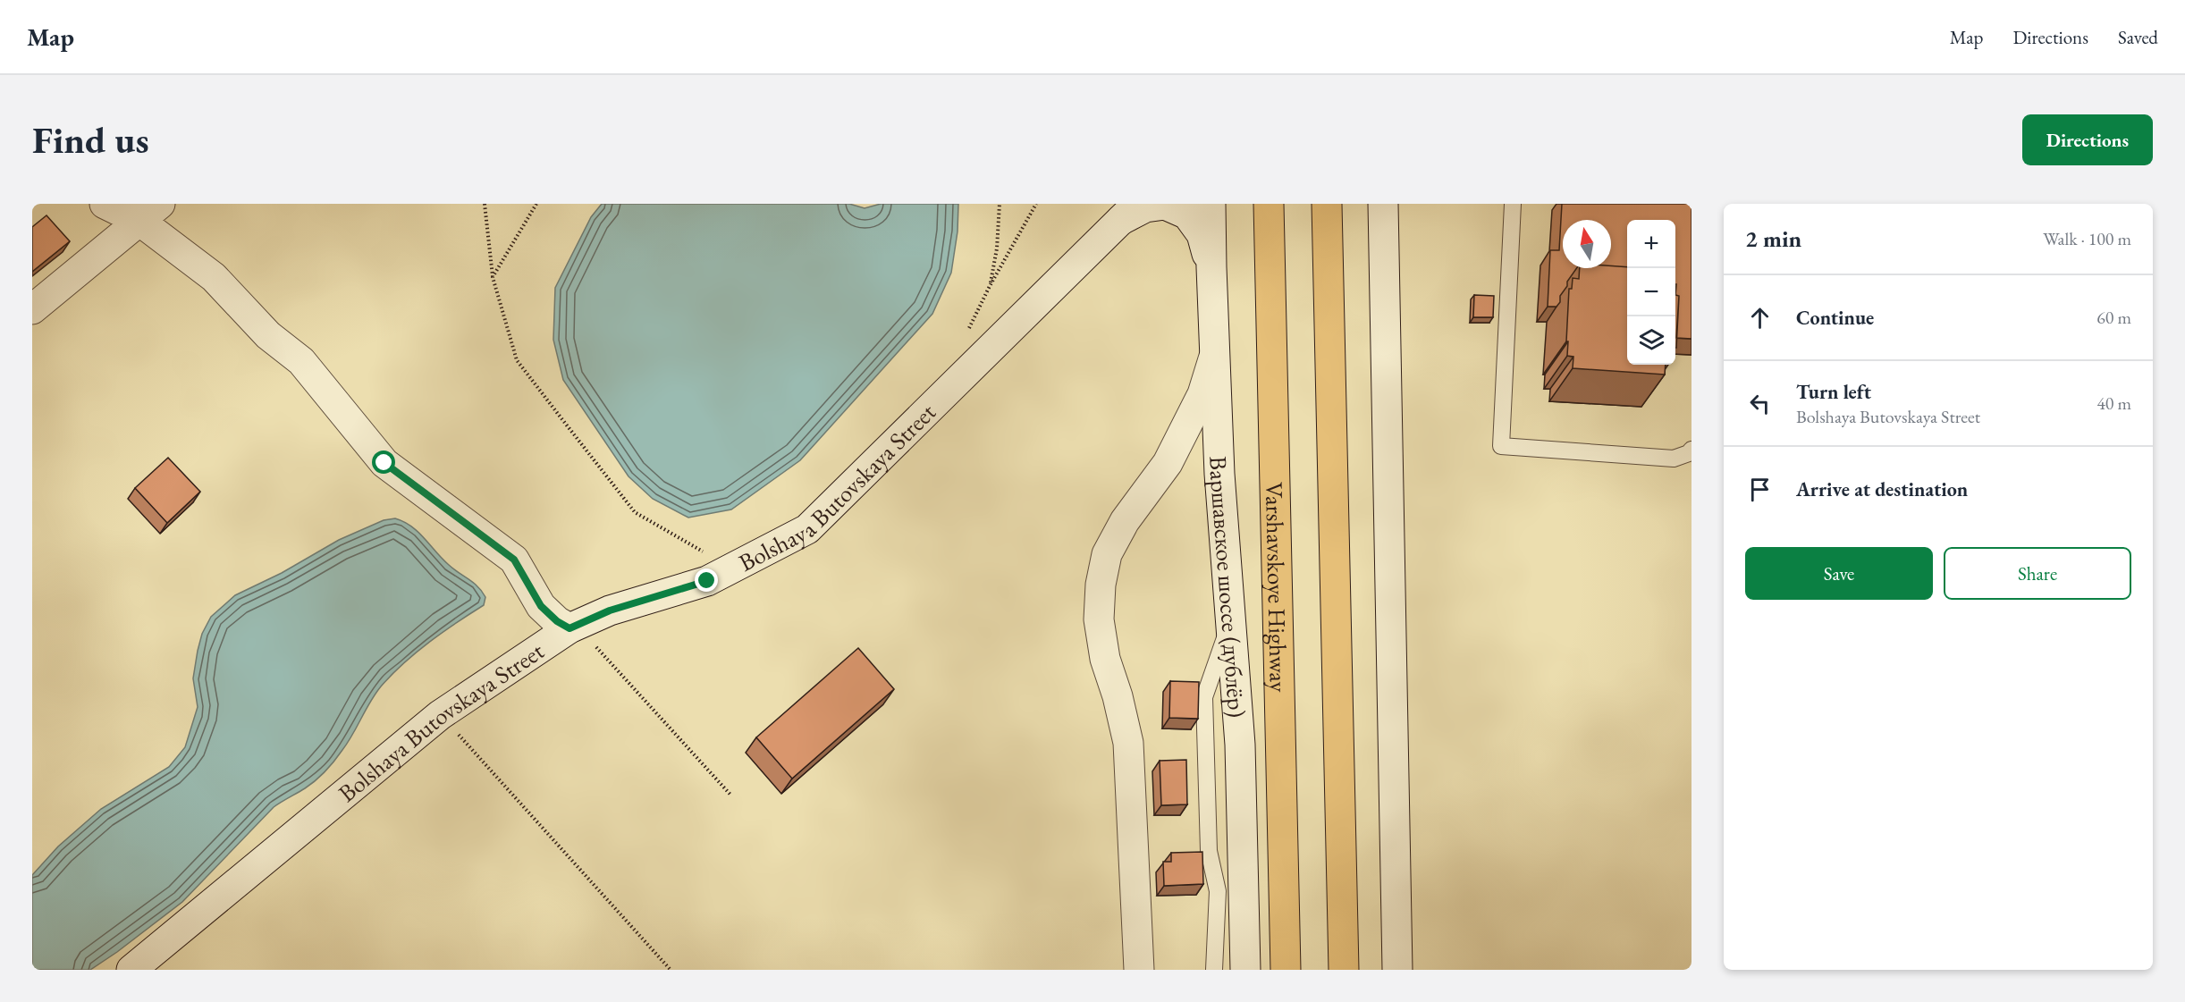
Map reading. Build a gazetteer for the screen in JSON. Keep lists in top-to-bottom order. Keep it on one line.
{"streets":{"main road":["Varshavskoye Highway"],"street":["Bolshaya Butovskaya Street","Варшавское шоссе (дублёр)"]},"crossings":[["Bolshaya Butovskaya Street","Варшавское шоссе (дублёр)"]],"north":"top","page":{"header":"Map","nav":["Map","Directions","Saved"],"buttons":["Directions",["Save","Share"]],"title":"Find us","heading":["2 min","Walk · 100 m"],"map_buttons":["+","−"],"list":[["Continue","60 m"],["Turn left","Bolshaya Butovskaya Street","40 m"],"Arrive at destination"]}}
